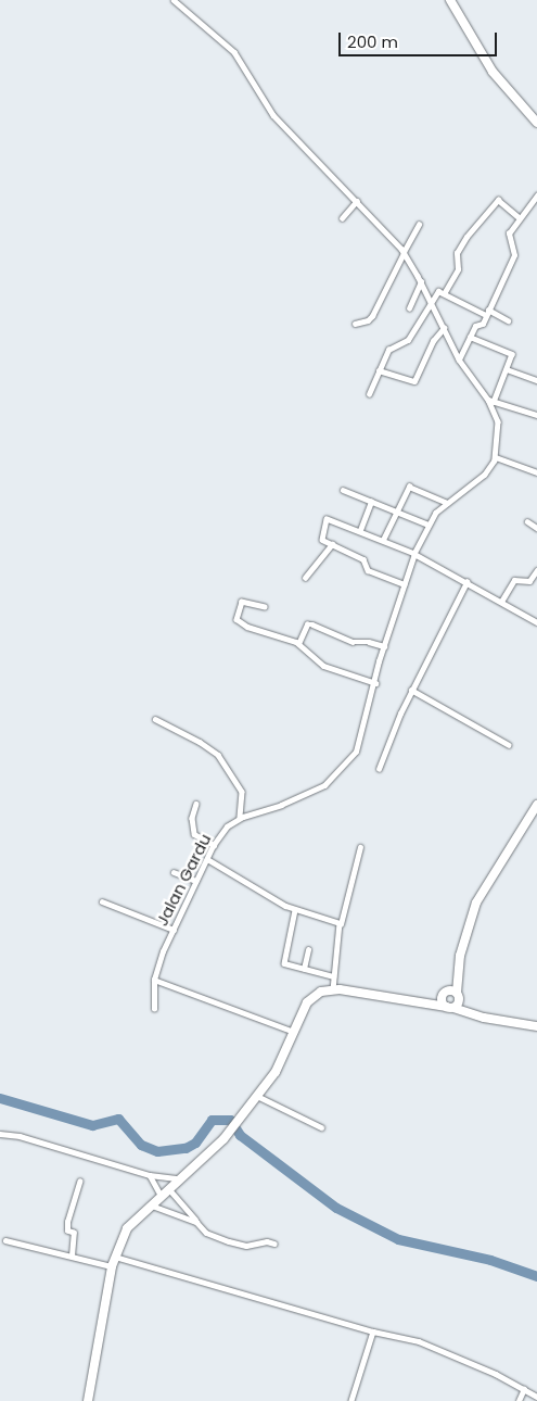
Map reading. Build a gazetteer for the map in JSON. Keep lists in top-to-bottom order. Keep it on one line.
{"streets":{"street":["Jalan Gardu"]},"scale_bar":"200 m"}
